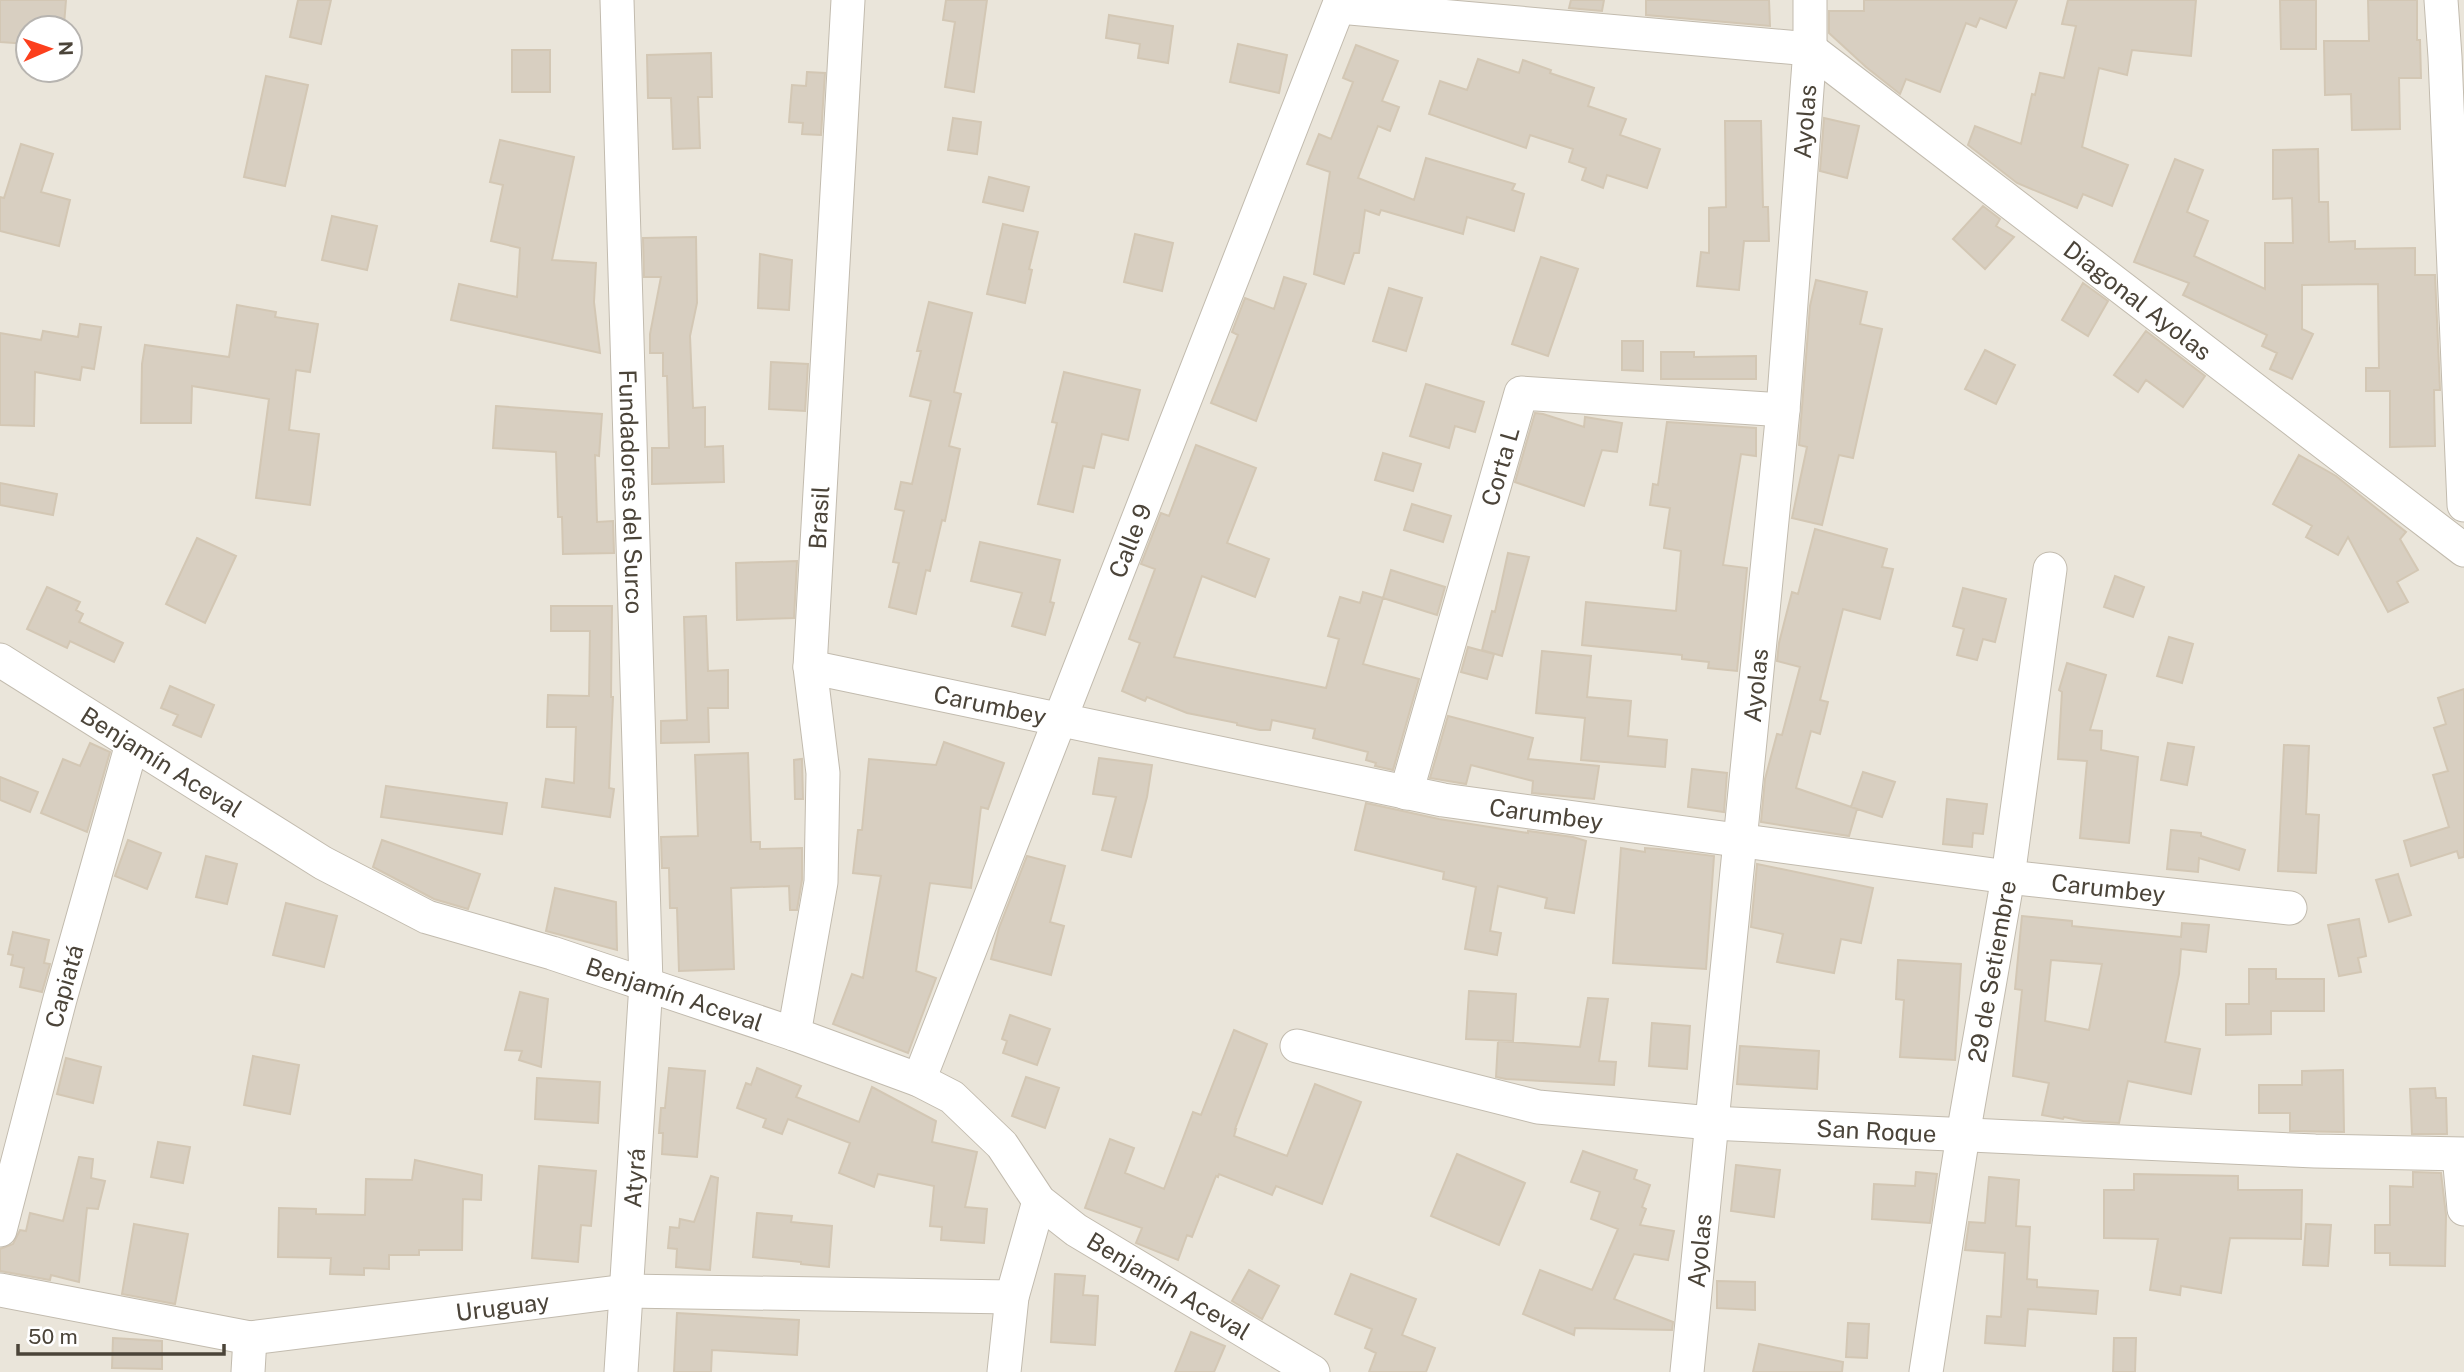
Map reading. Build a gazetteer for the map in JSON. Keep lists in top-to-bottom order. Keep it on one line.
{"streets":{"street":["Ayolas","Diagonal Ayolas","Corta L","Fundadores del Surco","Brasil","Calle 9","Carumbey","Benjamín Aceval","29 de Setiembre","Capiatá","San Roque","Atyrá","Uruguay"]},"crossings":[["Ayolas","Diagonal Ayolas"],["Ayolas","Corta L"],["Ayolas","Carumbey"],["Ayolas","San Roque"],["Corta L","Carumbey"],["Fundadores del Surco","Benjamín Aceval"],["Fundadores del Surco","Atyrá"],["Brasil","Carumbey"],["Brasil","Benjamín Aceval"],["Calle 9","Carumbey"],["Calle 9","Benjamín Aceval"],["Carumbey","29 de Setiembre"],["Benjamín Aceval","Capiatá"],["Benjamín Aceval","Atyrá"],["29 de Setiembre","San Roque"],["Atyrá","Uruguay"]],"scale_bar":"50 m","north":"right"}
